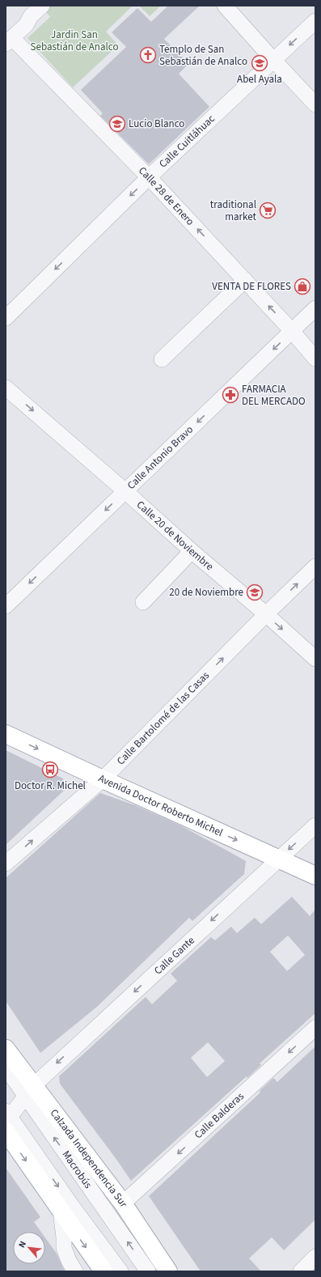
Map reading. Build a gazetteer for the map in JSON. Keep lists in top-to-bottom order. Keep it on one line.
{"streets":{"main road":["Avenida Doctor Roberto Michel","Calzada Independencia Sur"],"street":["Calle Cuitláhuac","Calle 28 de Enero","Calle Antonio Bravo","Calle 20 de Noviembre","Calle Bartolomé de las Casas","Calle Gante","Calle Balderas","Macrobús"]},"crossings":[["Calle Cuitláhuac","Calle 28 de Enero"],["Calle 28 de Enero","Calle Antonio Bravo"],["Calle Antonio Bravo","Calle 20 de Noviembre"],["Calle 20 de Noviembre","Calle Bartolomé de las Casas"],["Calle Bartolomé de las Casas","Avenida Doctor Roberto Michel"],["Avenida Doctor Roberto Michel","Calle Gante"],["Calle Gante","Calzada Independencia Sur"],["Calle Gante","Macrobús"],["Calle Balderas","Calzada Independencia Sur"],["Calzada Independencia Sur","Macrobús"]],"one_way":["Calle Cuitláhuac","Calle 28 de Enero","Calle 20 de Noviembre","Calle Bartolomé de las Casas","Avenida Doctor Roberto Michel","Calle Gante","Calle Balderas"],"parks":["Jardin San Sebastián de Analco"],"places":{"church":["Templo de San Sebastián de Analco"],"school or university":["Abel Ayala","Lucio Blanco","20 de Noviembre"],"supermarket":["traditional market"],"shop":["VENTA DE FLORES"],"pharmacy":["FARMACIA DEL MERCADO"],"bus stop":["Doctor R. Michel"]},"north":"top left"}
